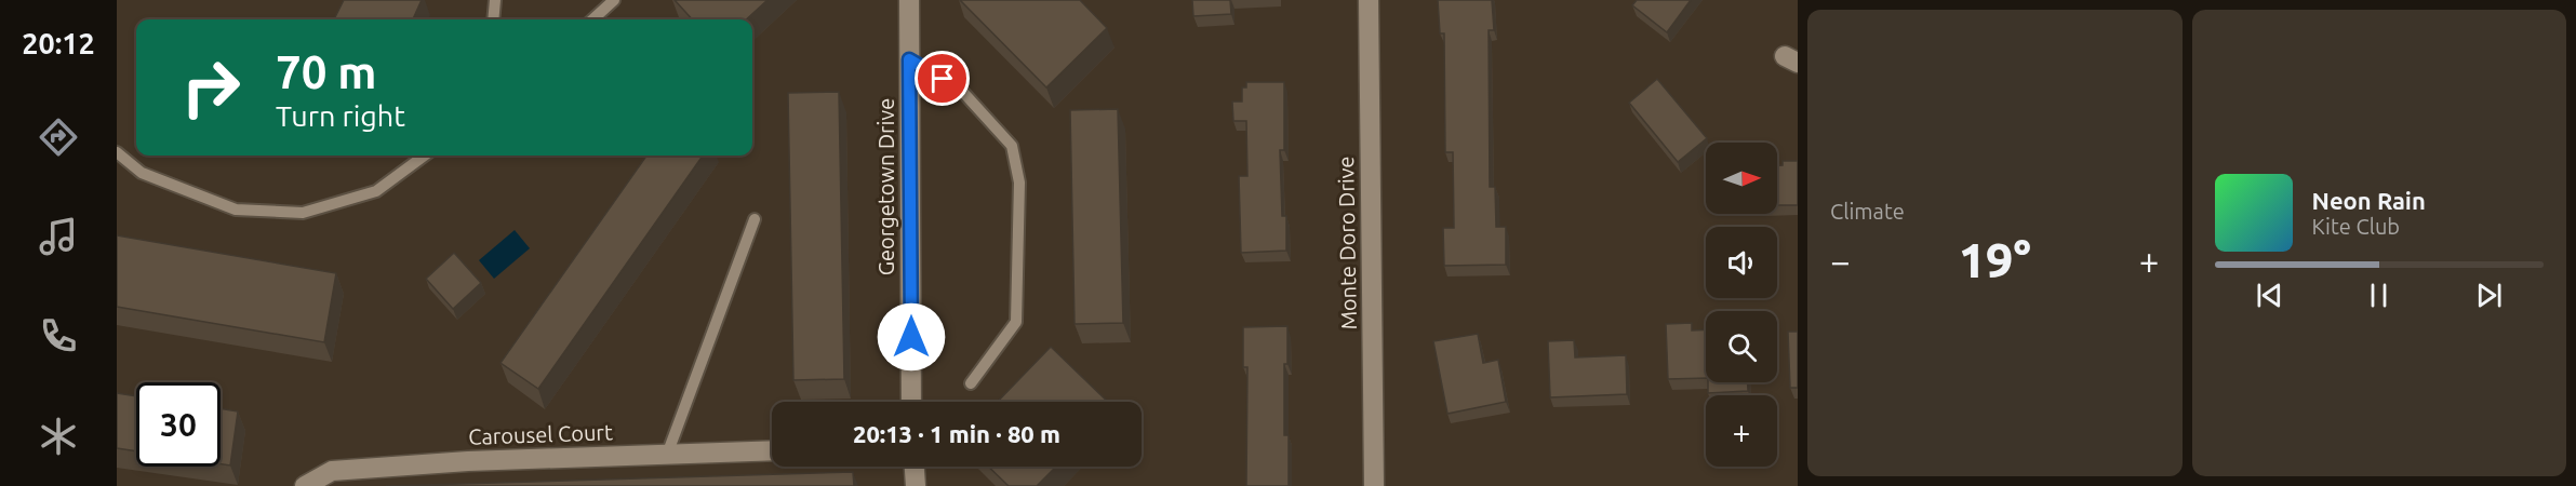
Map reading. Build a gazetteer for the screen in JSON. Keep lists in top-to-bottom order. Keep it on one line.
{"streets":{"street":["Georgetown Drive","Monte Doro Drive","Carousel Court"]},"north":"right","page":{"tabs":"20:12","tile":"Climate","turn":["70 m","Turn right"],"map_buttons":"+","song":["Neon Rain","Kite Club"],"heat":["−","19°","+"],"limit":"30","trip":"20:13 · 1 min · 80 m"}}
